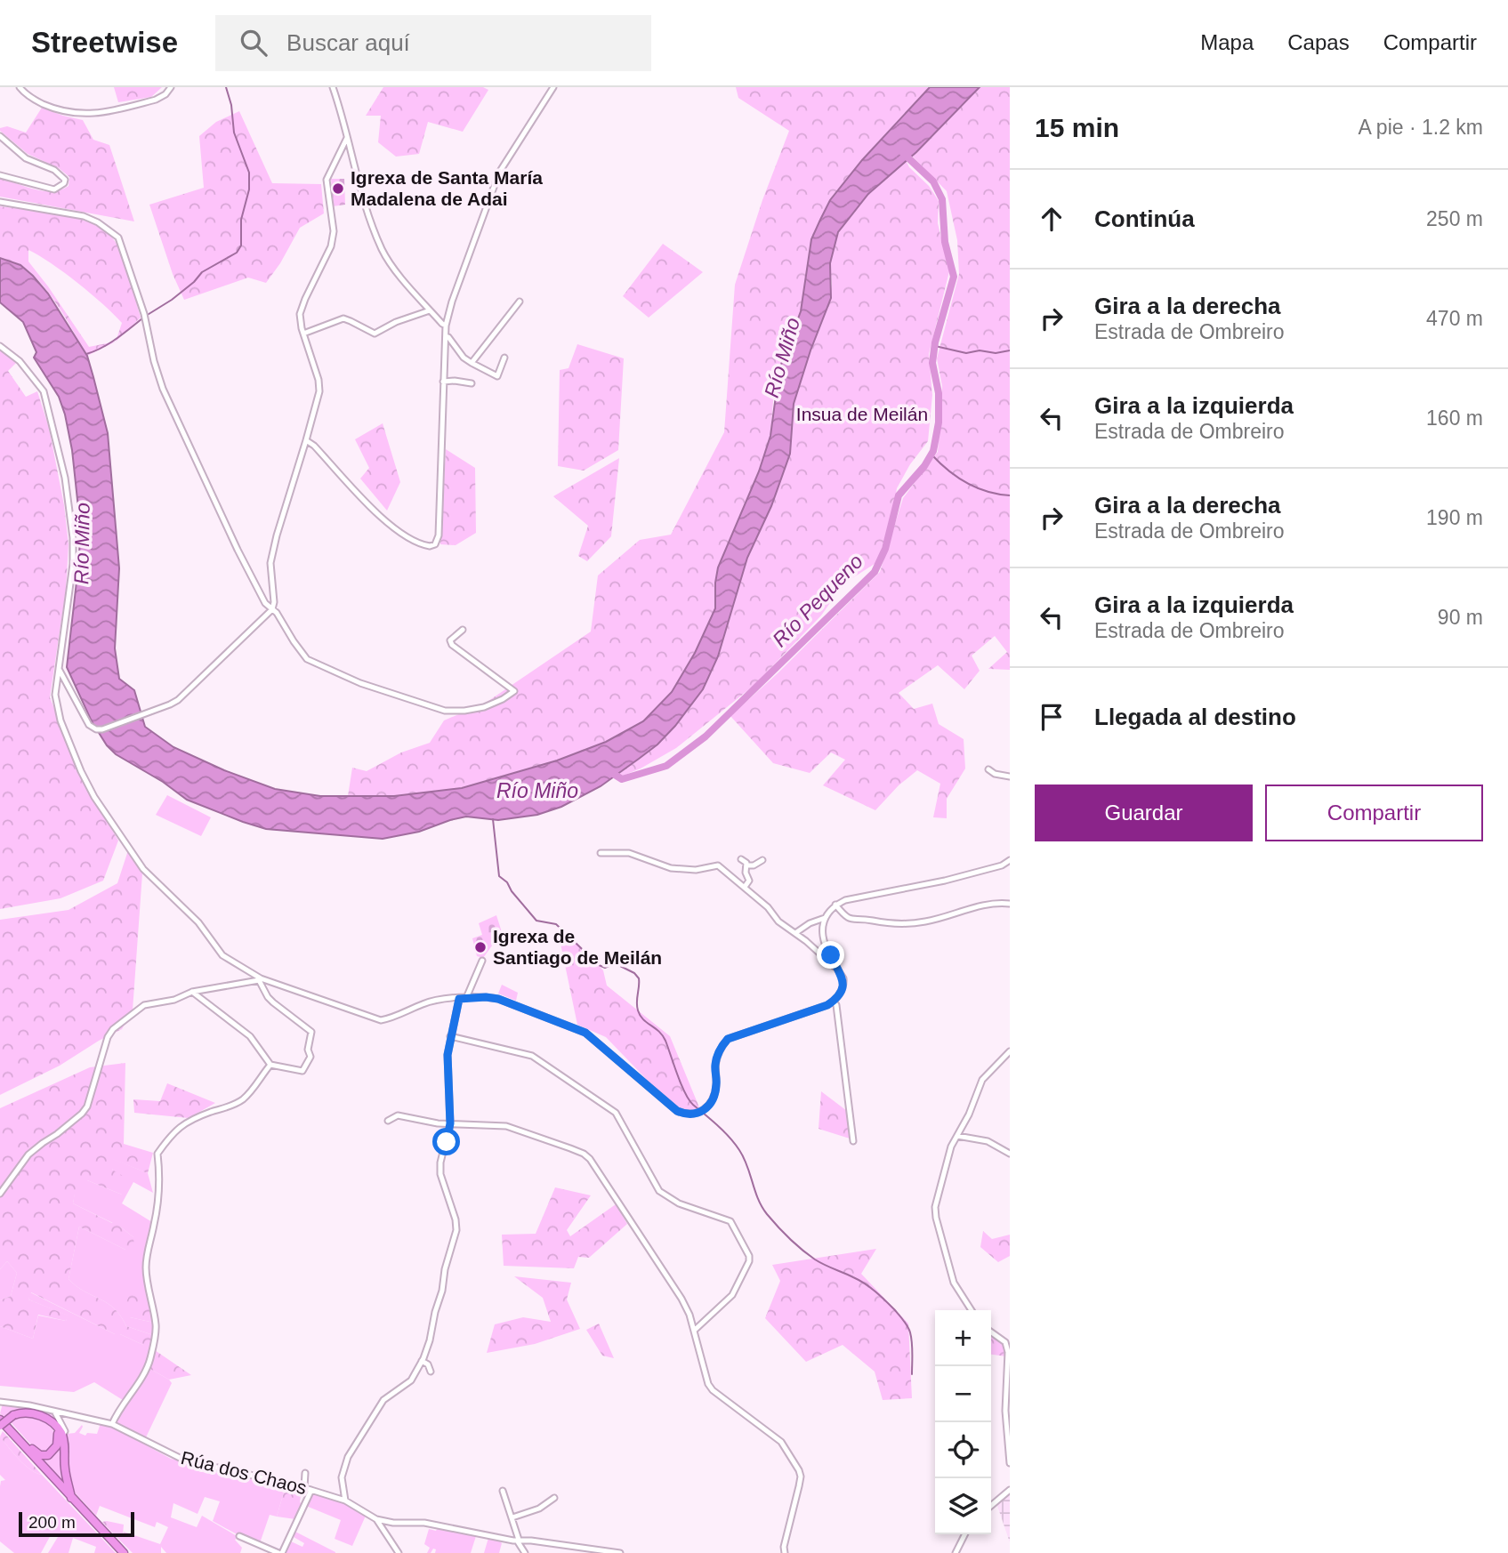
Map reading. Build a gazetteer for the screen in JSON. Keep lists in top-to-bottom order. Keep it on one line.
{"streets":{"street":["Rúa dos Chaos"]},"water":["Río Miño","Río Pequeno"],"parks":["Insua de Meilán"],"places":["Igrexa de Santa María Madalena de Adai","Igrexa de Santiago de Meilán"],"scale_bar":"200 m","page":{"header":"Streetwise","search":"Buscar aquí","nav":["Mapa","Capas","Compartir"],"heading":["15 min","A pie · 1.2 km"],"list":[["Continúa","250 m"],["Gira a la derecha","Estrada de Ombreiro","470 m"],["Gira a la izquierda","Estrada de Ombreiro","160 m"],["Gira a la derecha","Estrada de Ombreiro","190 m"],["Gira a la izquierda","Estrada de Ombreiro","90 m"],"Llegada al destino"],"buttons":["Guardar","Compartir"],"map_buttons":["+","−"],"scale":"200 m"}}
